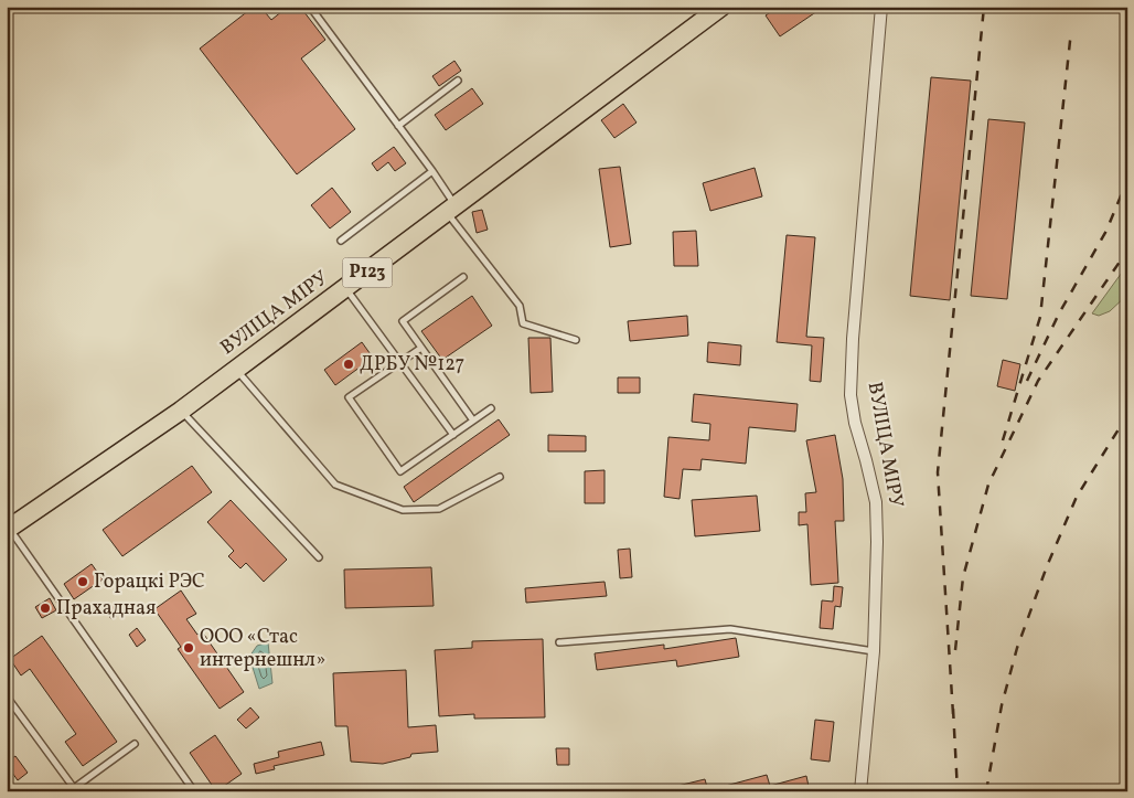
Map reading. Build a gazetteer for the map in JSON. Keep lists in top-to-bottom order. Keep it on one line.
{"streets":{"main road":["Р123","ВУЛІЦА МІРУ"]},"places":["ДРБУ №127","Горацкі РЭС","Прахадная","ООО «Стас интернешнл»"]}
